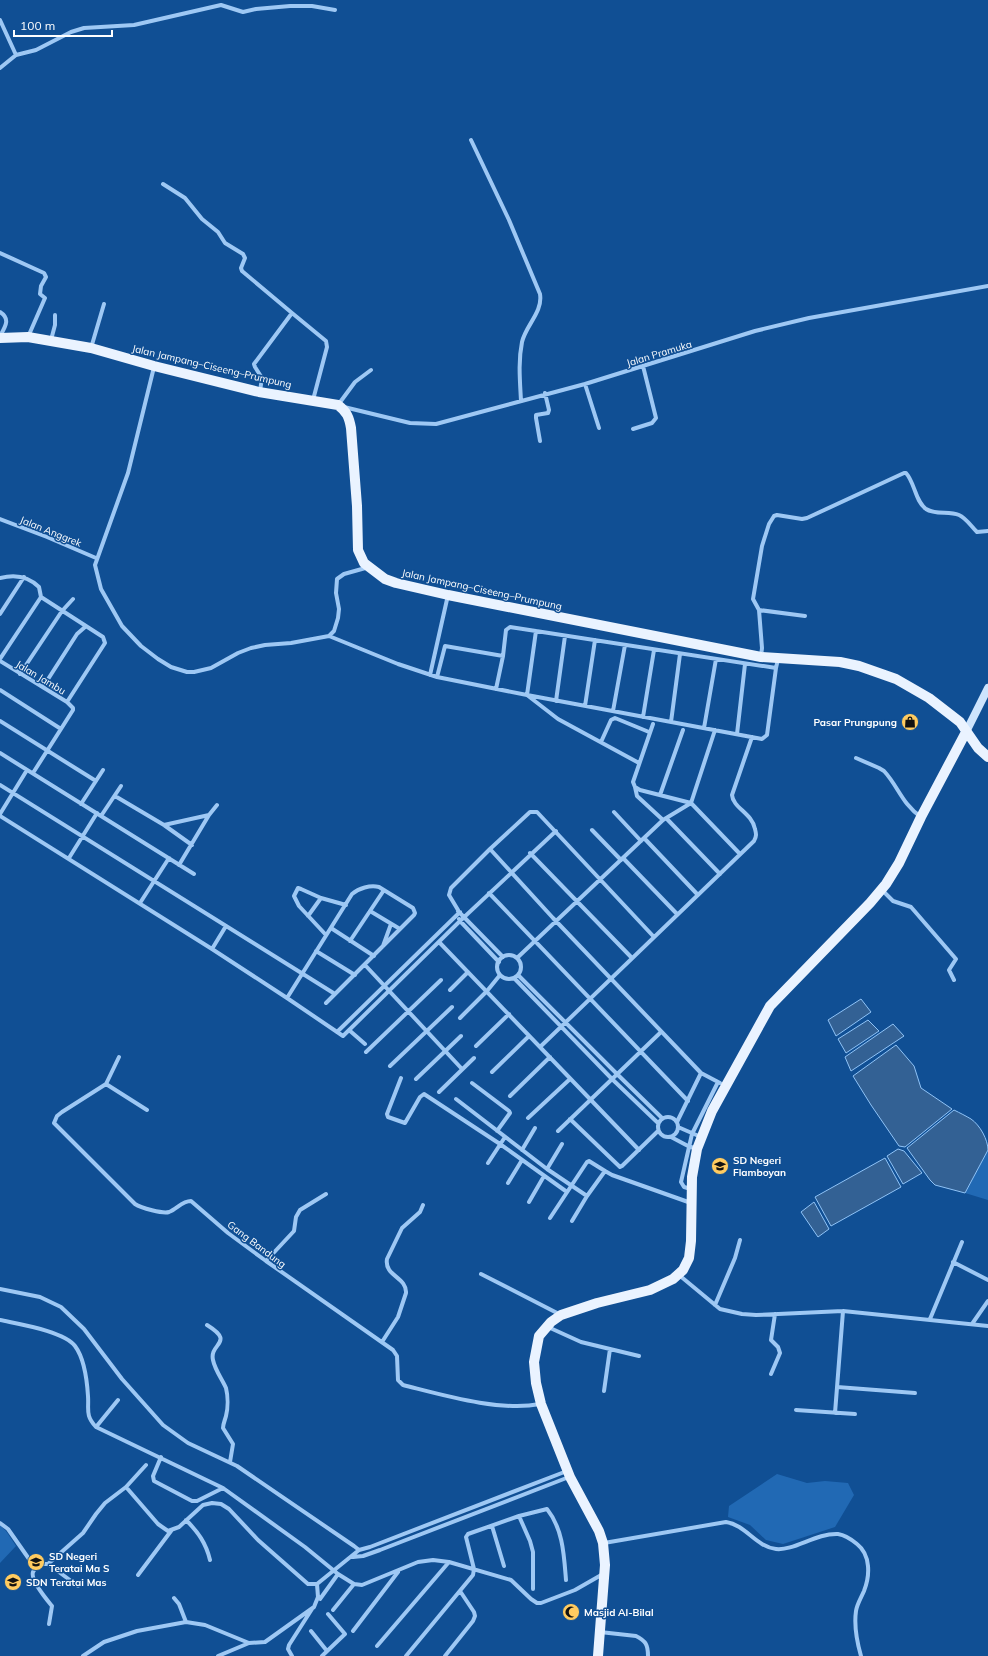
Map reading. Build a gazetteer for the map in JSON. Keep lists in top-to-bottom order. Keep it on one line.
{"streets":{"main road":["Jalan Jampang–Ciseeng–Prumpung"],"street":["Jalan Pramuka","Jalan Anggrek","Jalan Jambu","Gang Bandung"]},"crossings":[["Jalan Pramuka","Jalan Jampang–Ciseeng–Prumpung"]],"places":{"shop":["Pasar Prungpung"],"school or university":["SD Negeri Flamboyan","SD Negeri Teratai Ma S","SDN Teratai Mas"],"mosque":["Masjid Al-Bilal"]},"scale_bar":"100 m"}
